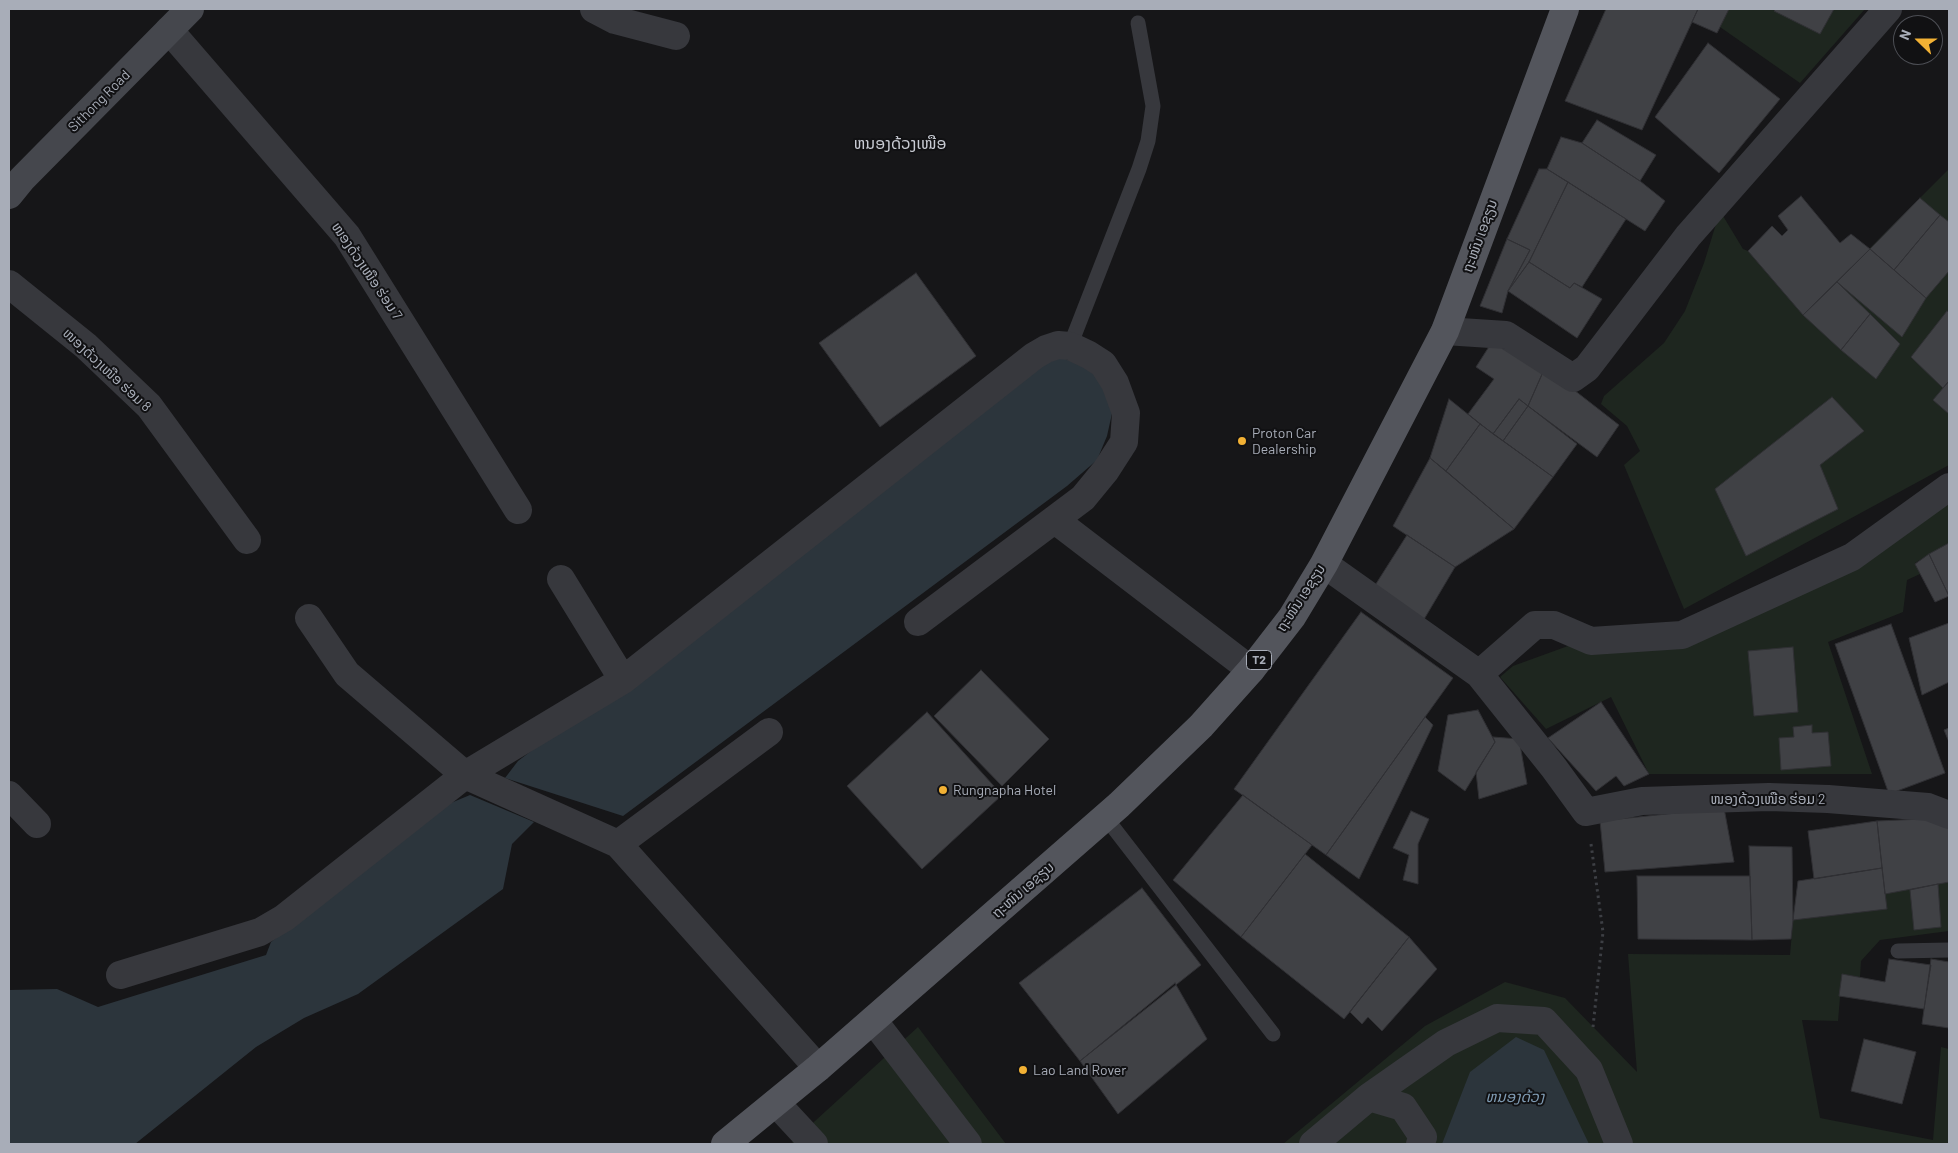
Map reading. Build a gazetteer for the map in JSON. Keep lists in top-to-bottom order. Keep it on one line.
{"streets":{"main road":["Sithong Road","ຖະໜົນ ເອຊຽນ","T2"],"street":["ໜອງດ້ວງເໜືອ ຮ່ອມ 7","ໜອງດ້ວງເໜືອ ຮ່ອມ 8","ໜອງດ້ວງເໜືອ ຮ່ອມ 2"]},"crossings":[["Sithong Road","ໜອງດ້ວງເໜືອ ຮ່ອມ 7"]],"districts":["ຫນອງດ້ວງເໜືອ"],"water":["ຫນອງດ້ວງ"],"places":["Proton Car Dealership","Rungnapha Hotel","Lao Land Rover"],"north":"left"}
